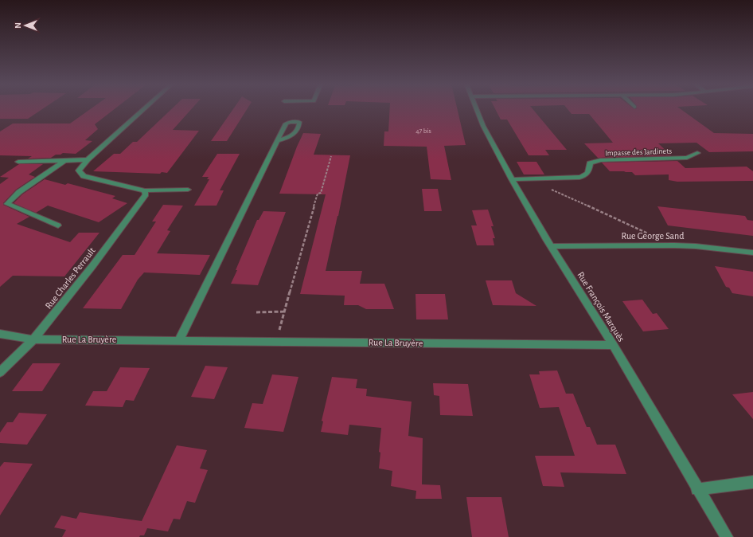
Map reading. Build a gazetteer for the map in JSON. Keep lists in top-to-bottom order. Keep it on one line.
{"streets":{"street":["Impasse des Jardinets","Rue George Sand","Rue Charles Perrault","Rue François Marquès","Rue La Bruyère"]},"crossings":[["Impasse des Jardinets","Rue François Marquès"],["Rue George Sand","Rue François Marquès"],["Rue Charles Perrault","Rue La Bruyère"],["Rue François Marquès","Rue La Bruyère"]],"house_numbers":["47 bis"],"north":"left"}
